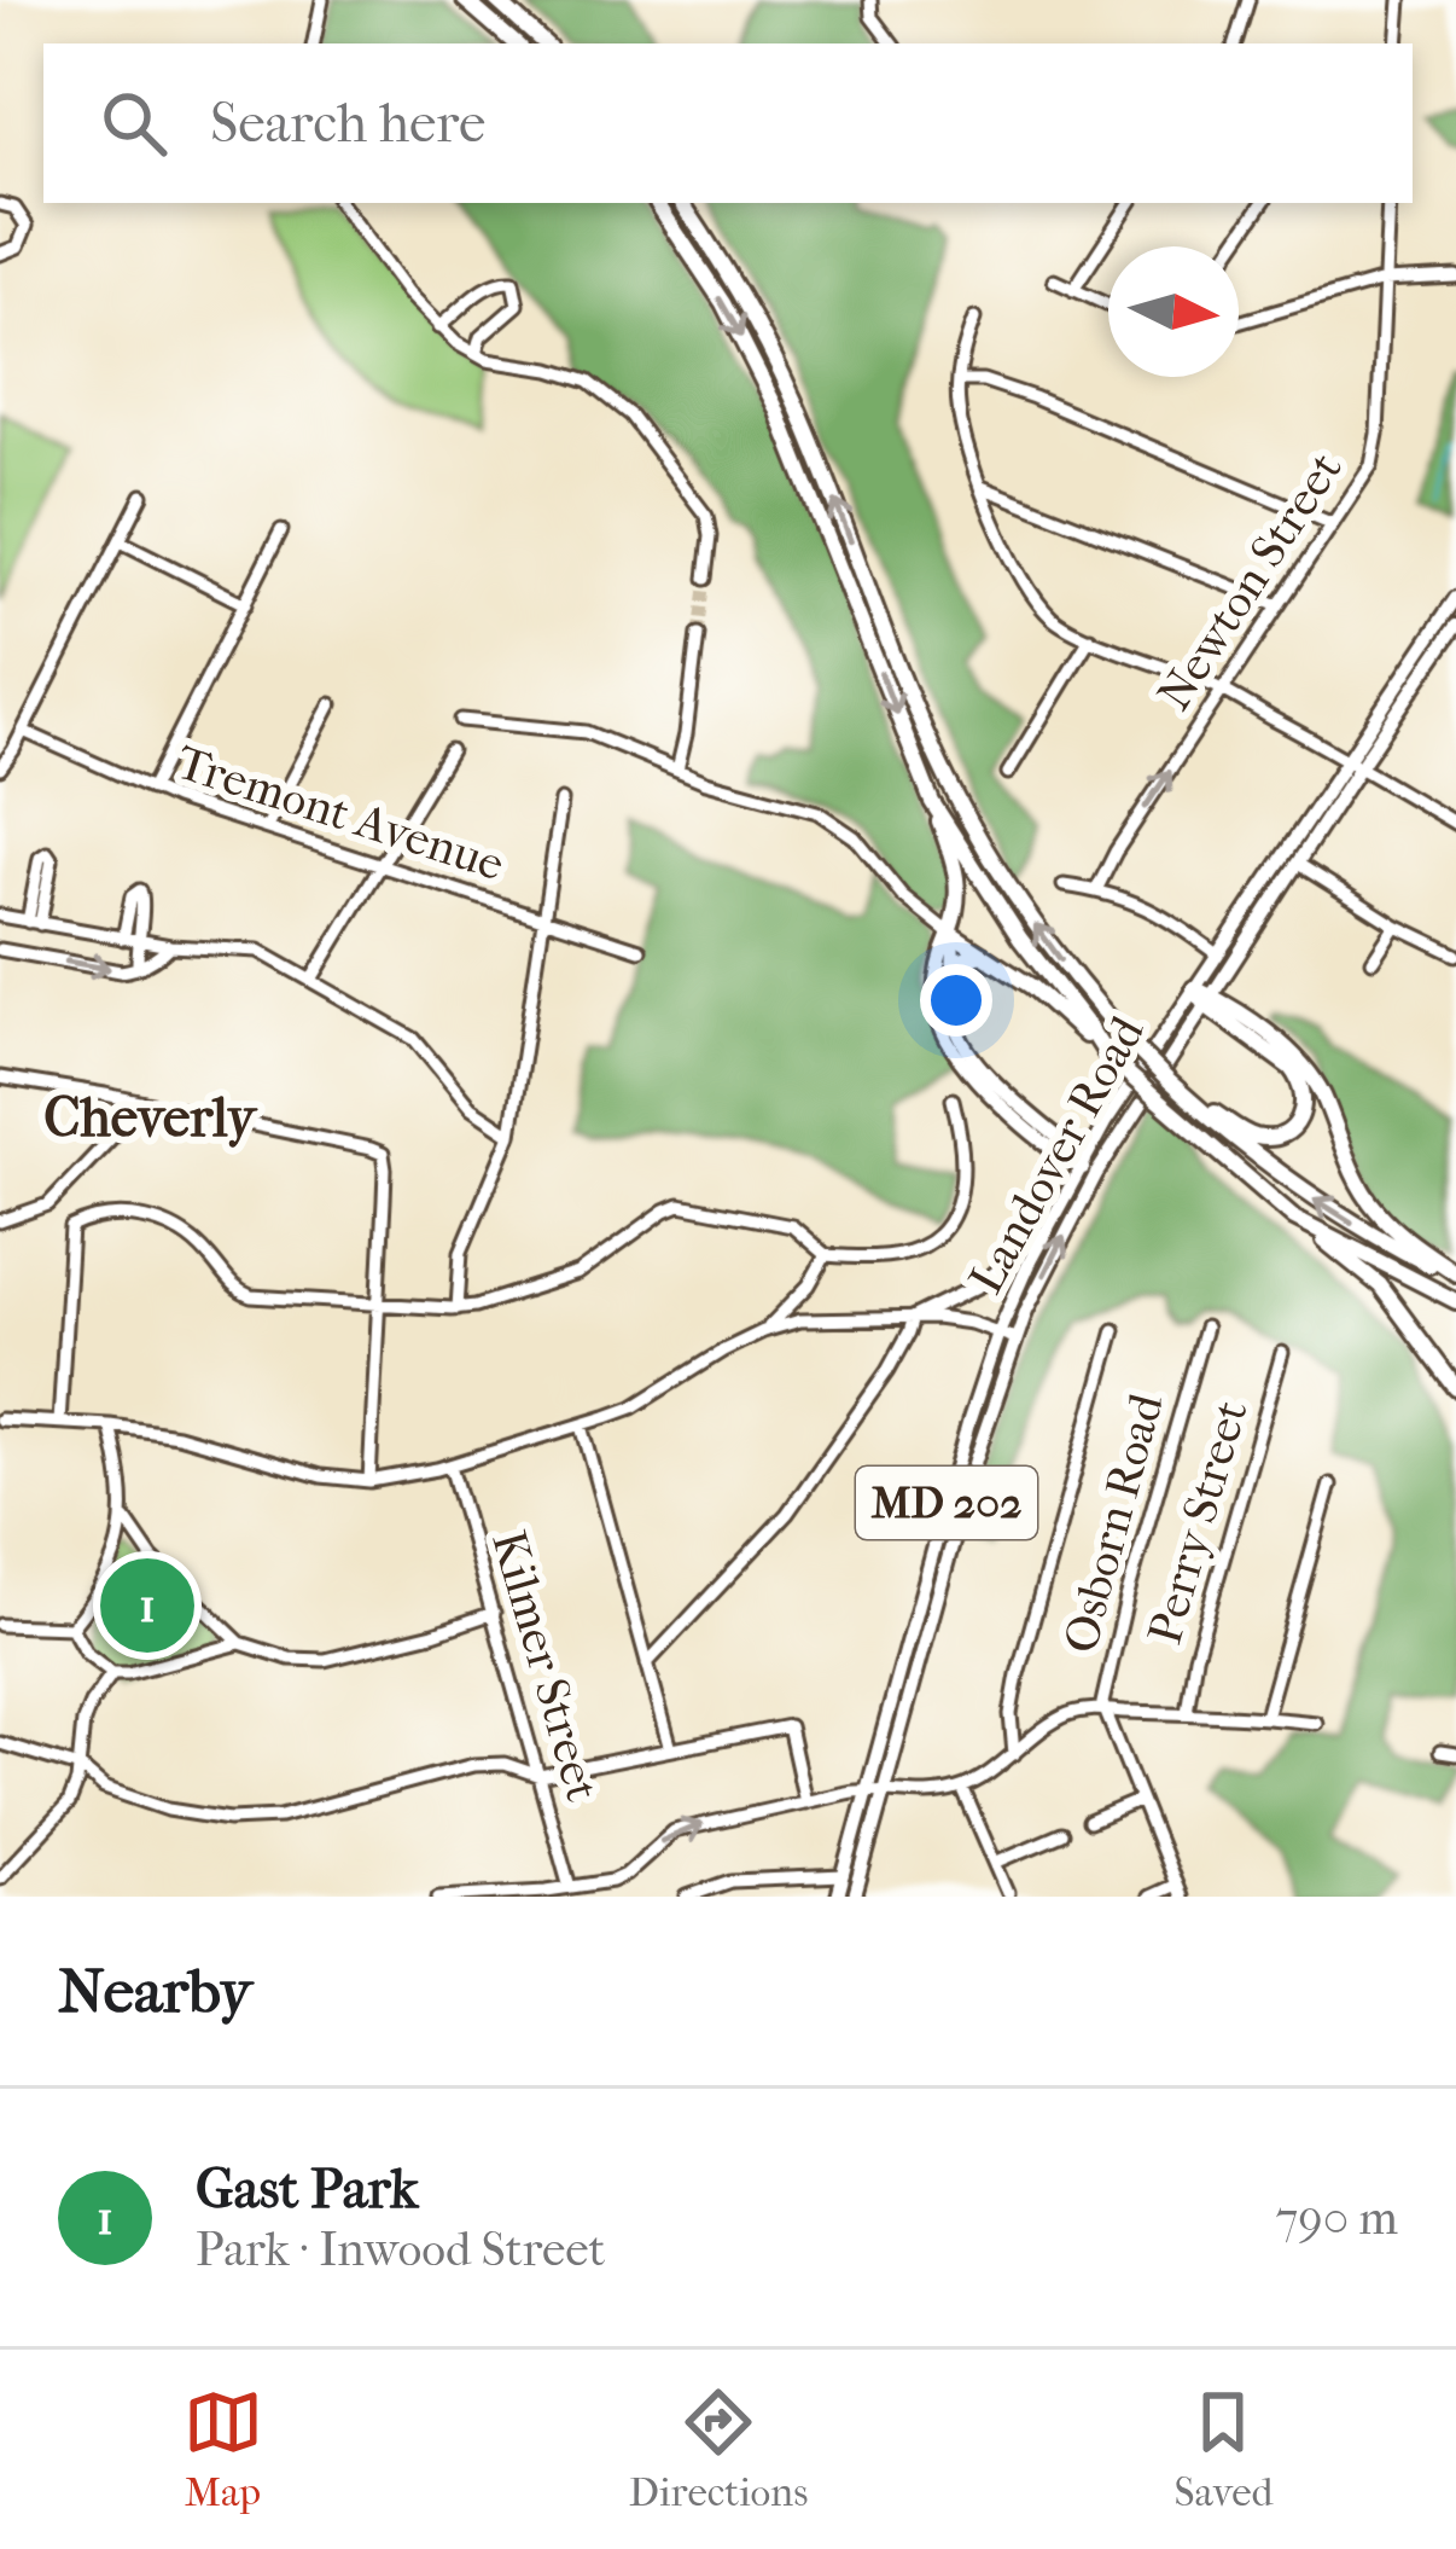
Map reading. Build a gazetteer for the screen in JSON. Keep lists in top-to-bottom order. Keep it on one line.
{"streets":{"main road":["Landover Road","MD 202"],"street":["Newton Street","Tremont Avenue","Perry Street","Osborn Road","Kilmer Street"]},"districts":["Cheverly"],"north":"right","page":{"search":"Search here","pins":"1","heading":"Nearby","list":[{"mark":"1","name":"Gast Park","note":"Park · Inwood Street","value":"790 m"}],"nav":["Map","Directions","Saved"]}}
